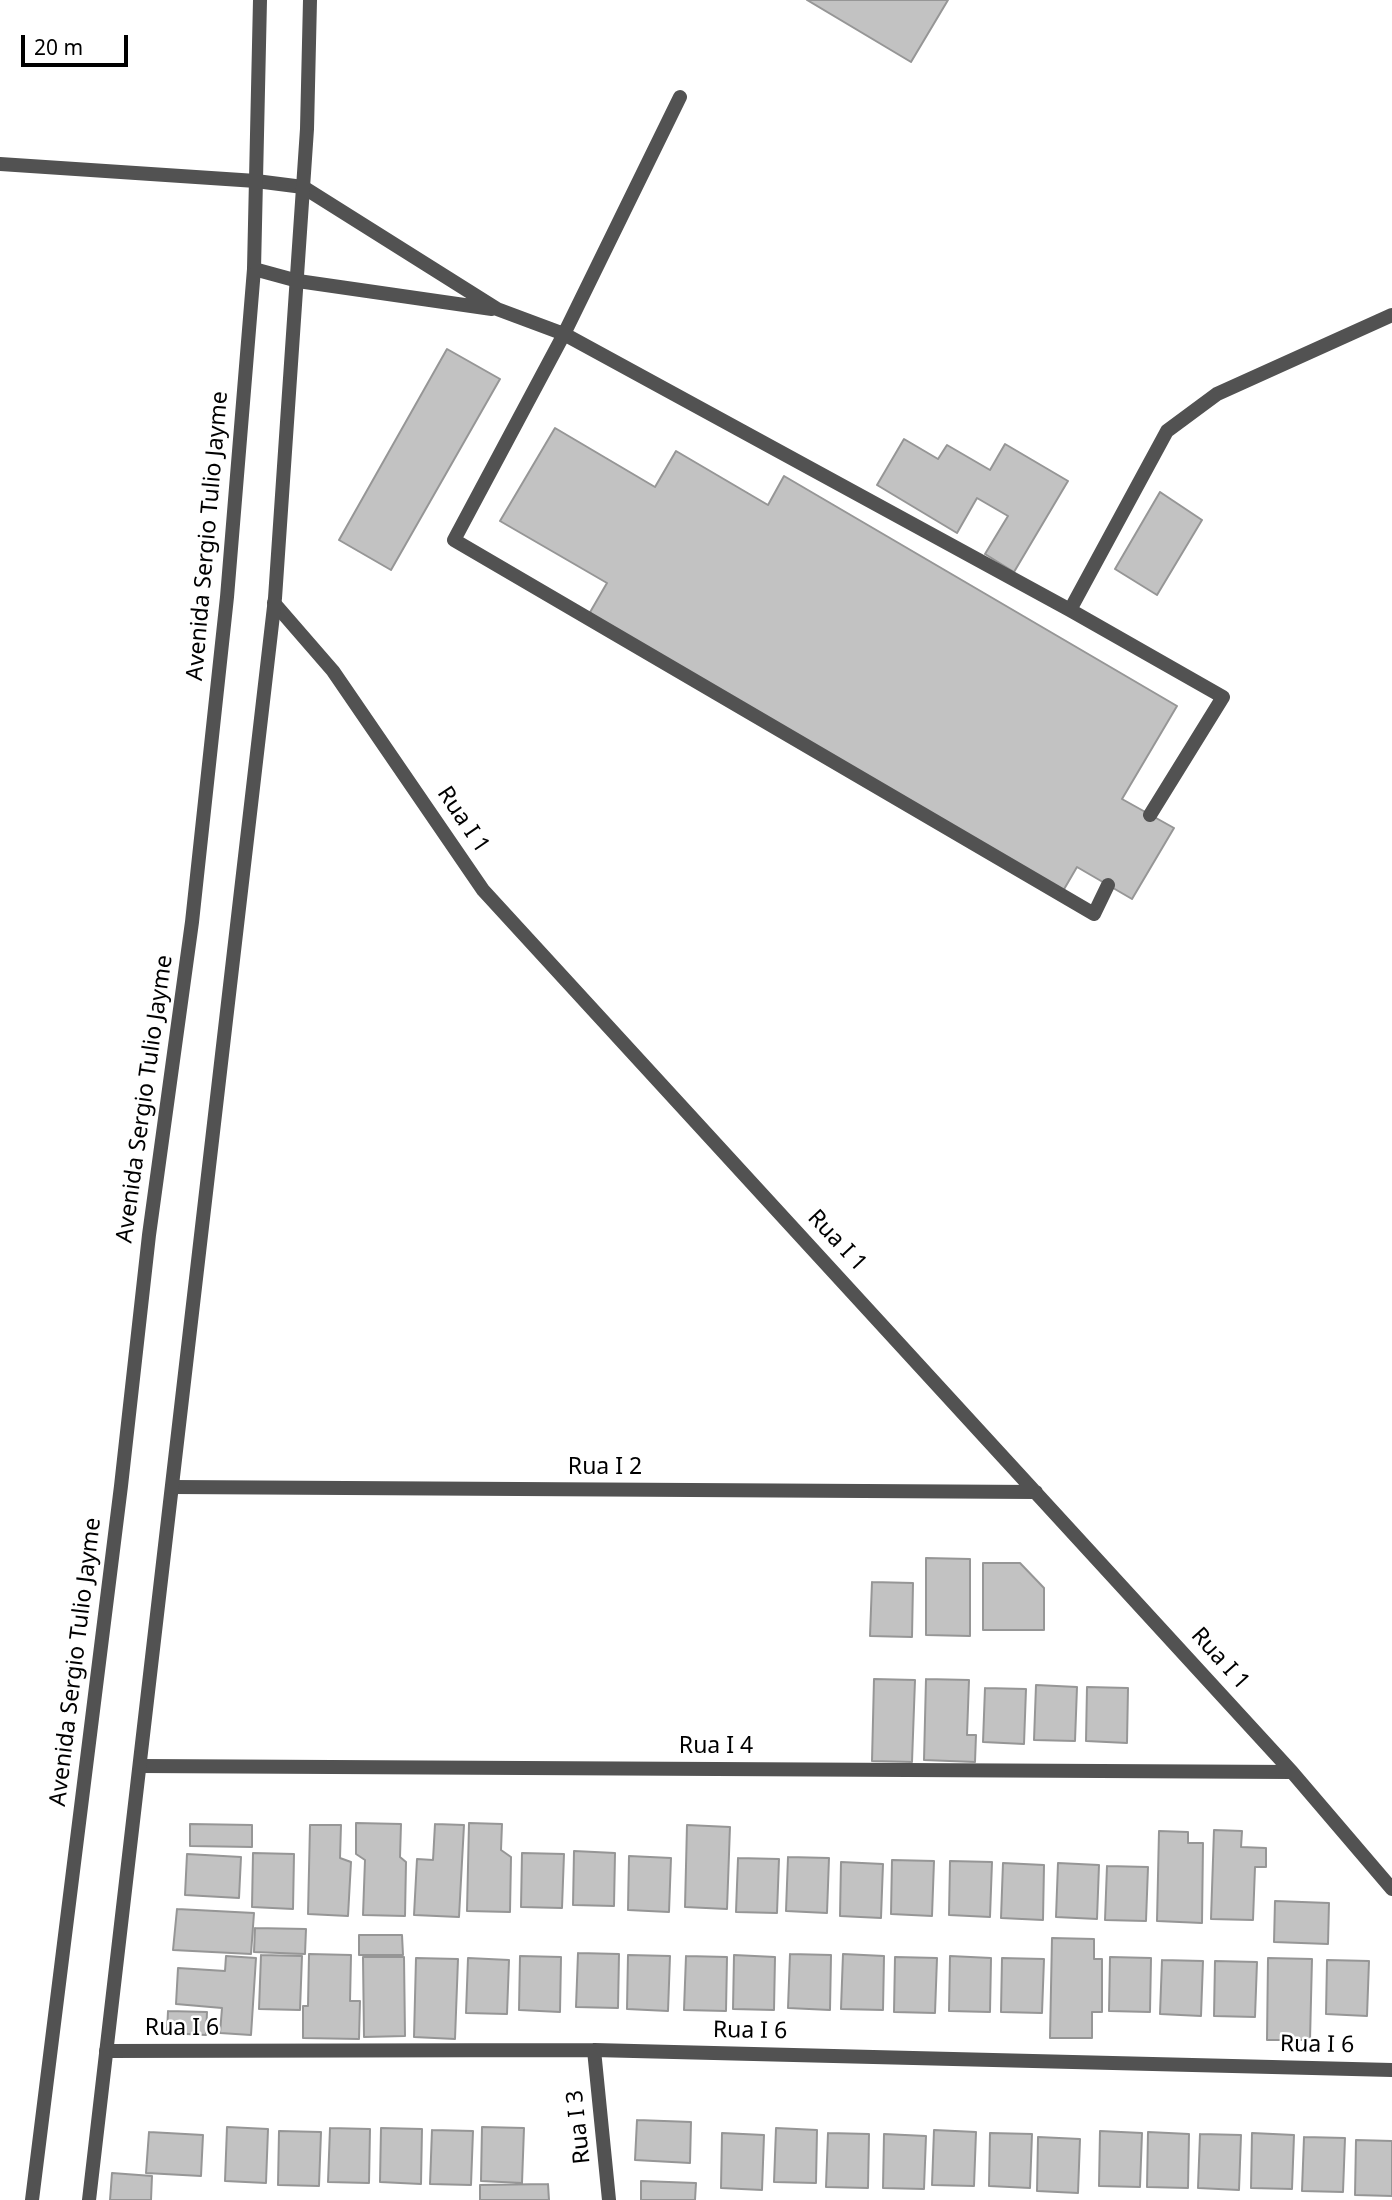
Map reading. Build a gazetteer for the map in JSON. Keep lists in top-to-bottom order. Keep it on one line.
{"streets":{"street":["Avenida Sergio Tulio Jayme","Rua I 1","Rua I 2","Rua I 4","Rua I 6","Rua I 3"]},"crossings":[["Rua I 1","Rua I 2"],["Rua I 1","Rua I 4"],["Rua I 6","Rua I 3"]],"scale_bar":"20 m"}
